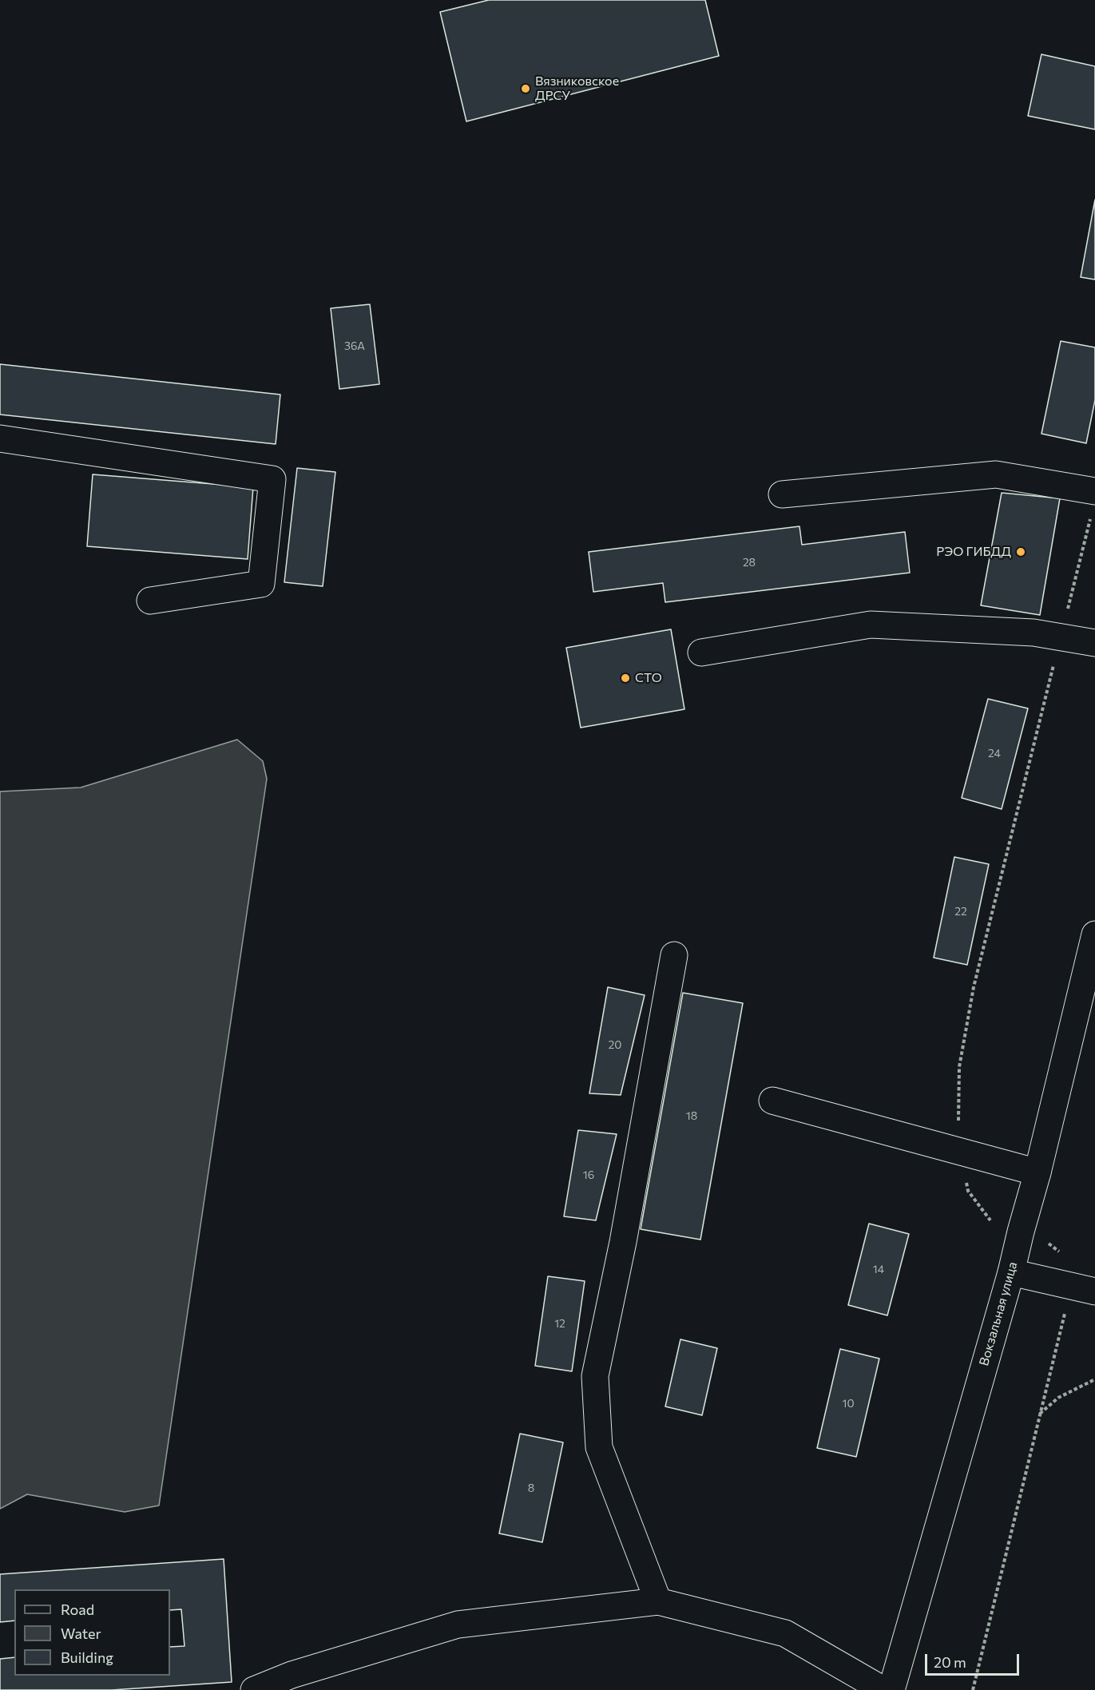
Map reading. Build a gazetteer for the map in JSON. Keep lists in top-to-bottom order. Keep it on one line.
{"streets":{"main road":["Вокзальная улица"]},"places":["Вязниковское ДРСУ","РЭО ГИБДД","СТО"],"house_numbers":["36А","28","24","22","20","18","16","14","12","10","8"],"legend":["Road","Water","Building"],"scale_bar":"20 m"}
